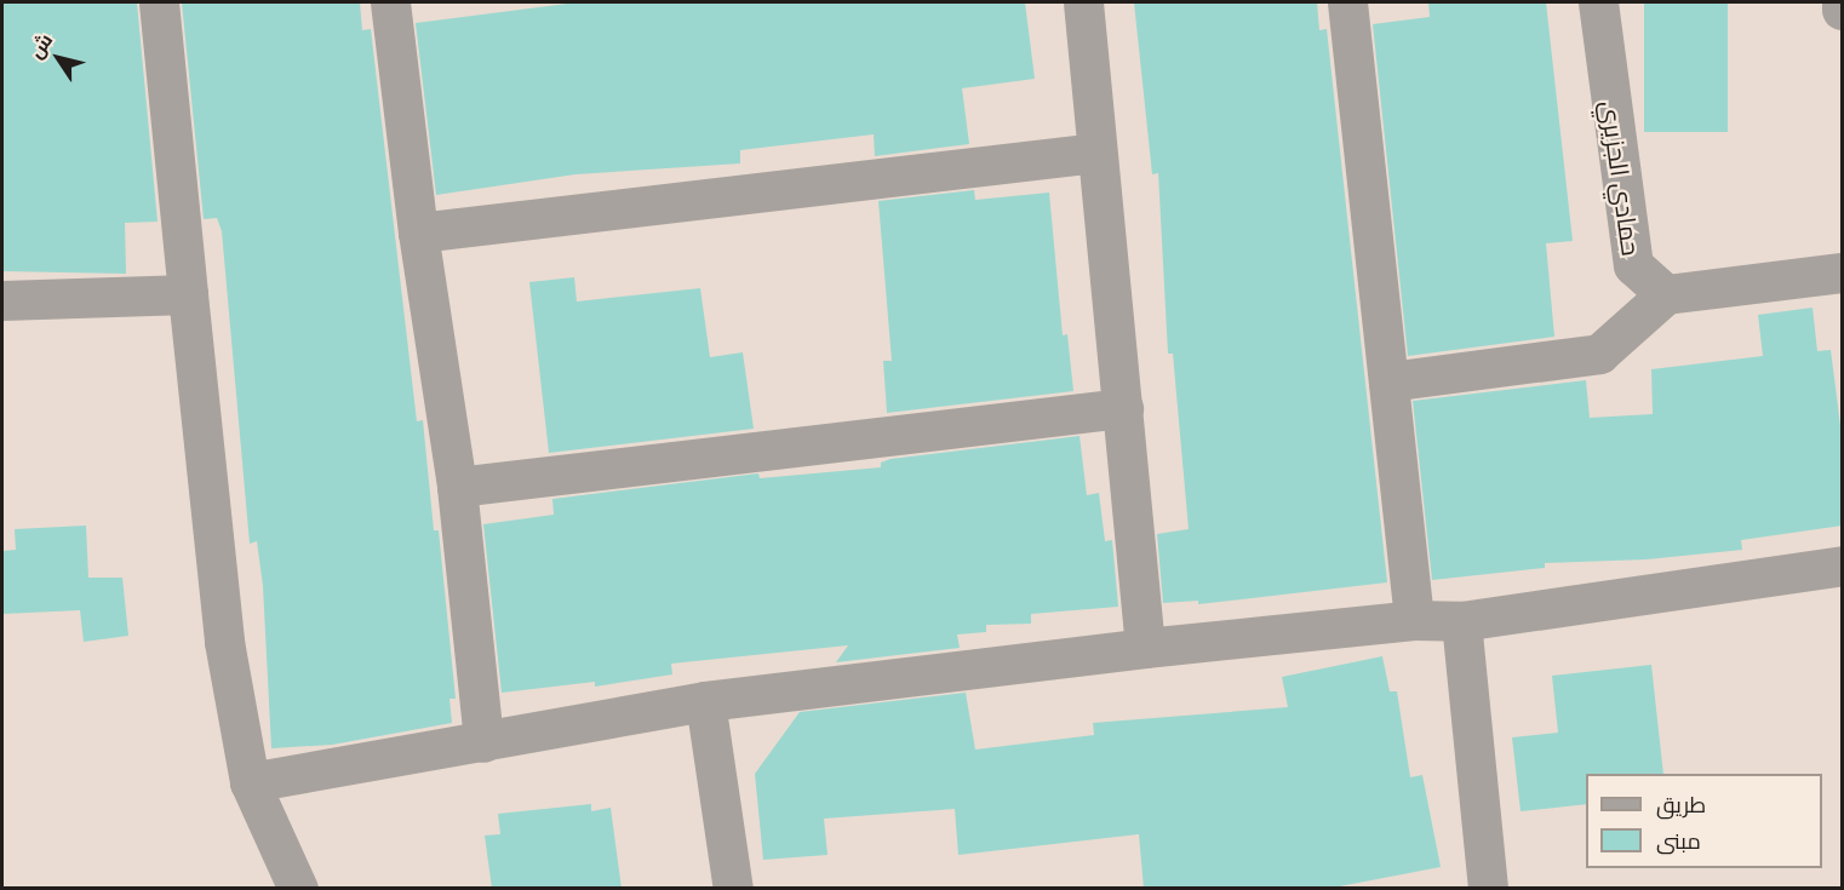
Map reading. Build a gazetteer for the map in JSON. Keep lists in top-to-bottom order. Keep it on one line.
{"streets":{"street":["حمادي الجزيري"]},"legend":["طريق","مبنى"],"north":"top left"}
